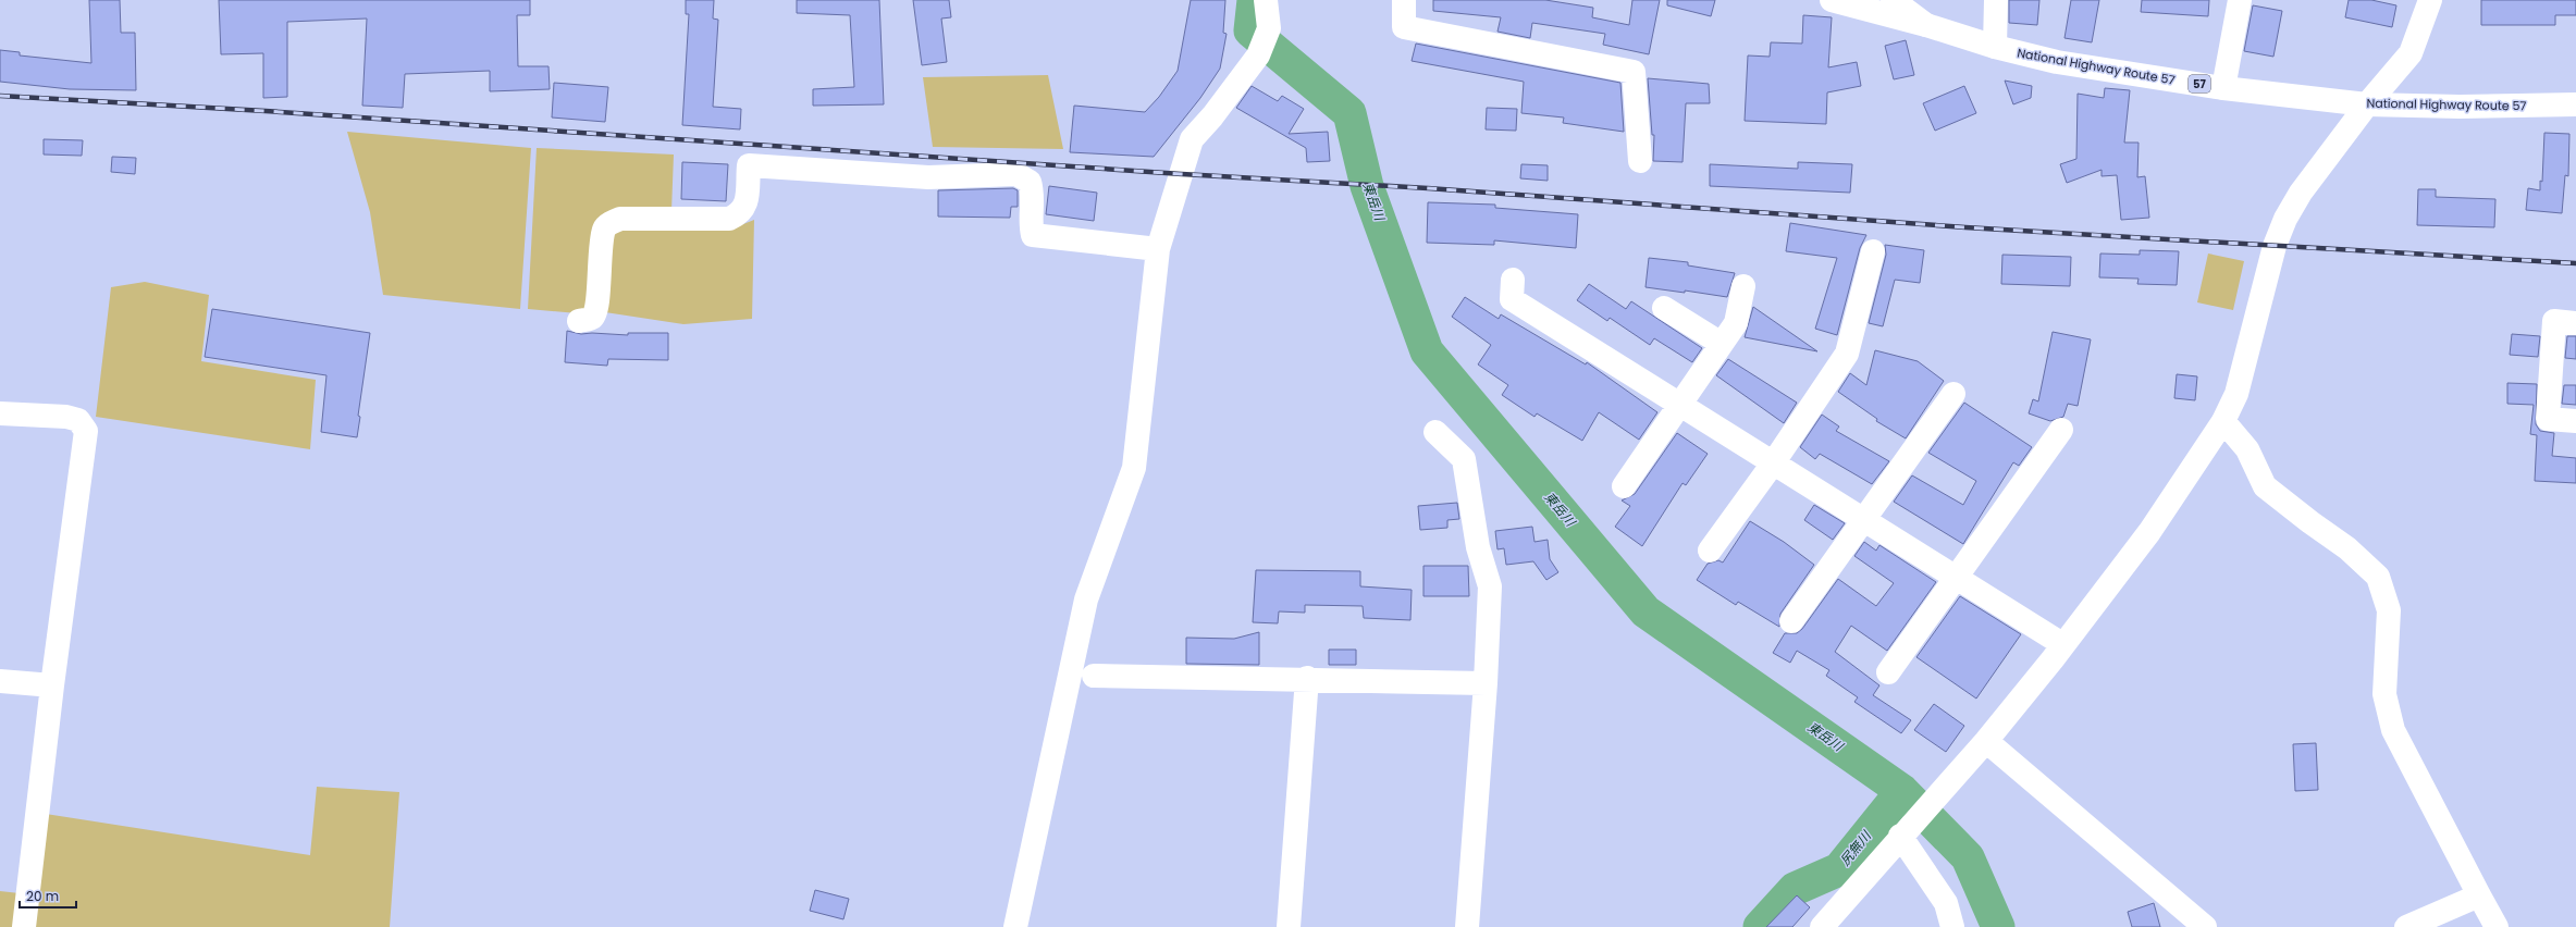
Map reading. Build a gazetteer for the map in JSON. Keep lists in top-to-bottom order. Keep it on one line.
{"streets":{"main road":["National Highway Route 57","57"]},"water":["東岳川","尻無川"],"scale_bar":"20 m"}
